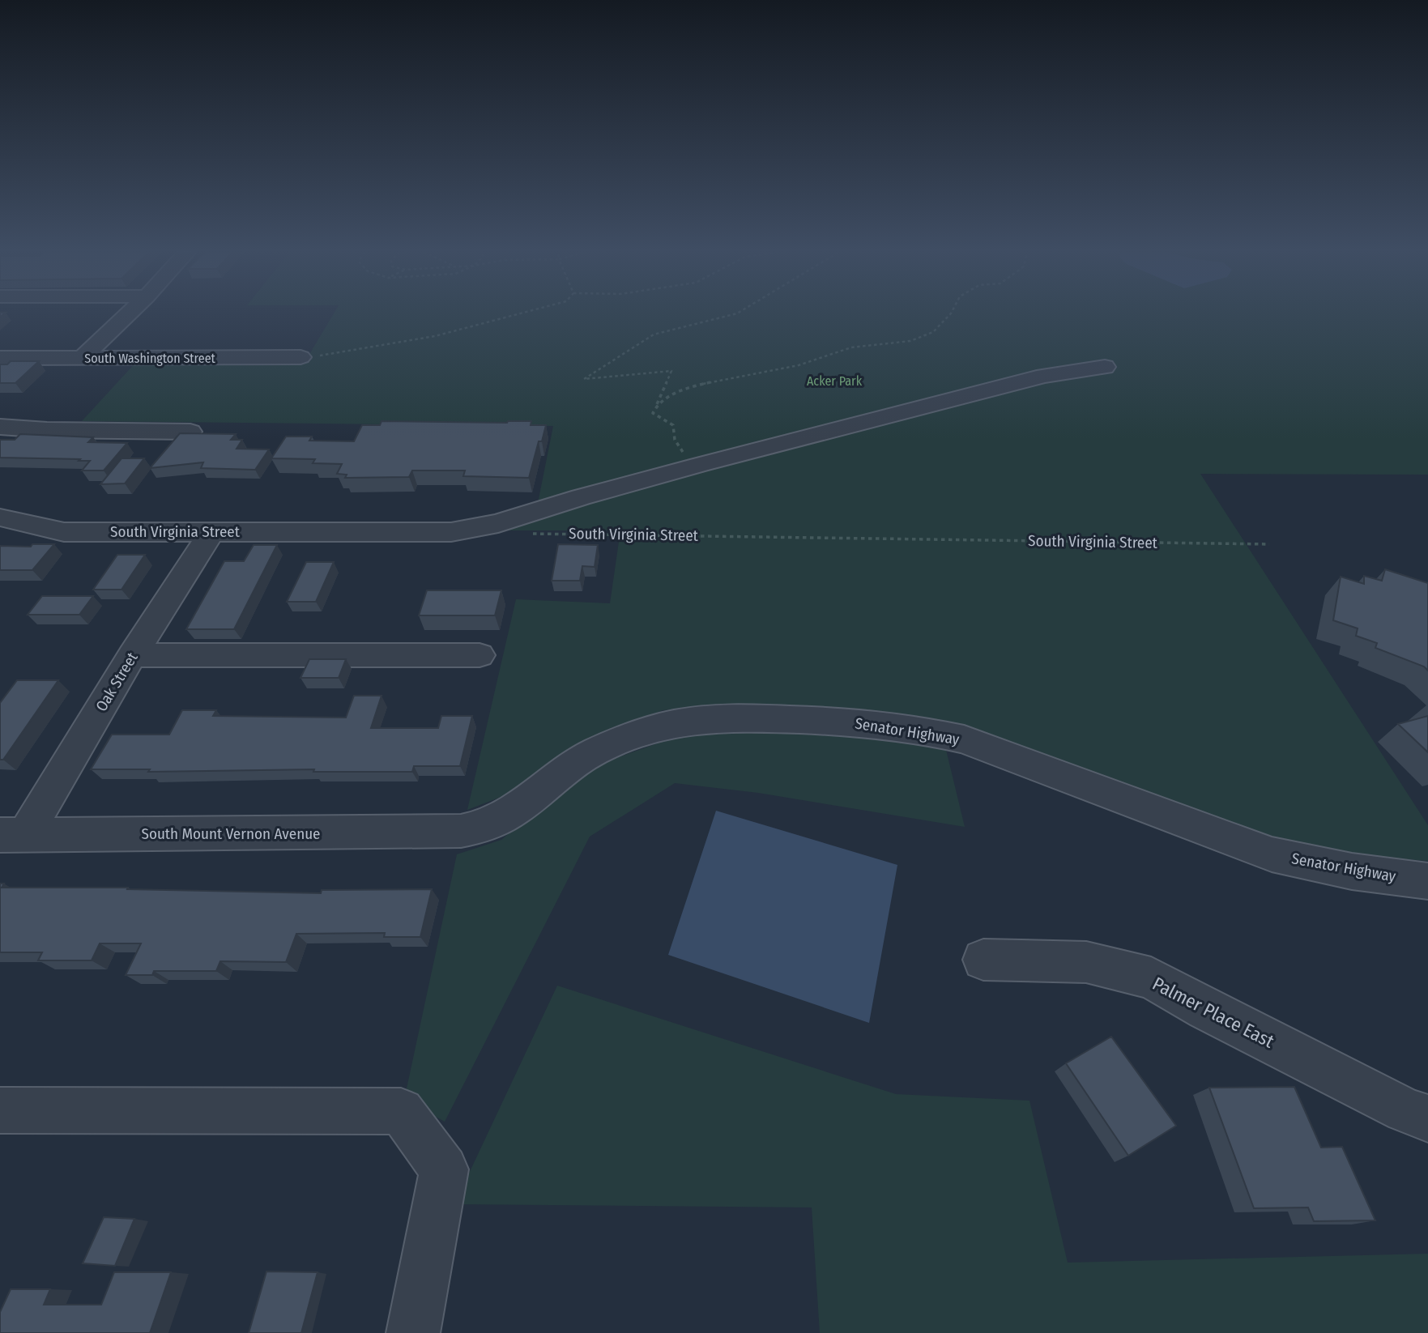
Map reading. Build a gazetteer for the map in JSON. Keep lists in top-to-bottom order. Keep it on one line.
{"streets":{"street":["South Washington Street","South Virginia Street","Oak Street","Senator Highway","South Mount Vernon Avenue","Palmer Place East"]},"crossings":[["South Virginia Street","Oak Street"],["Oak Street","South Mount Vernon Avenue"],["Senator Highway","South Mount Vernon Avenue"]],"parks":["Acker Park"]}
